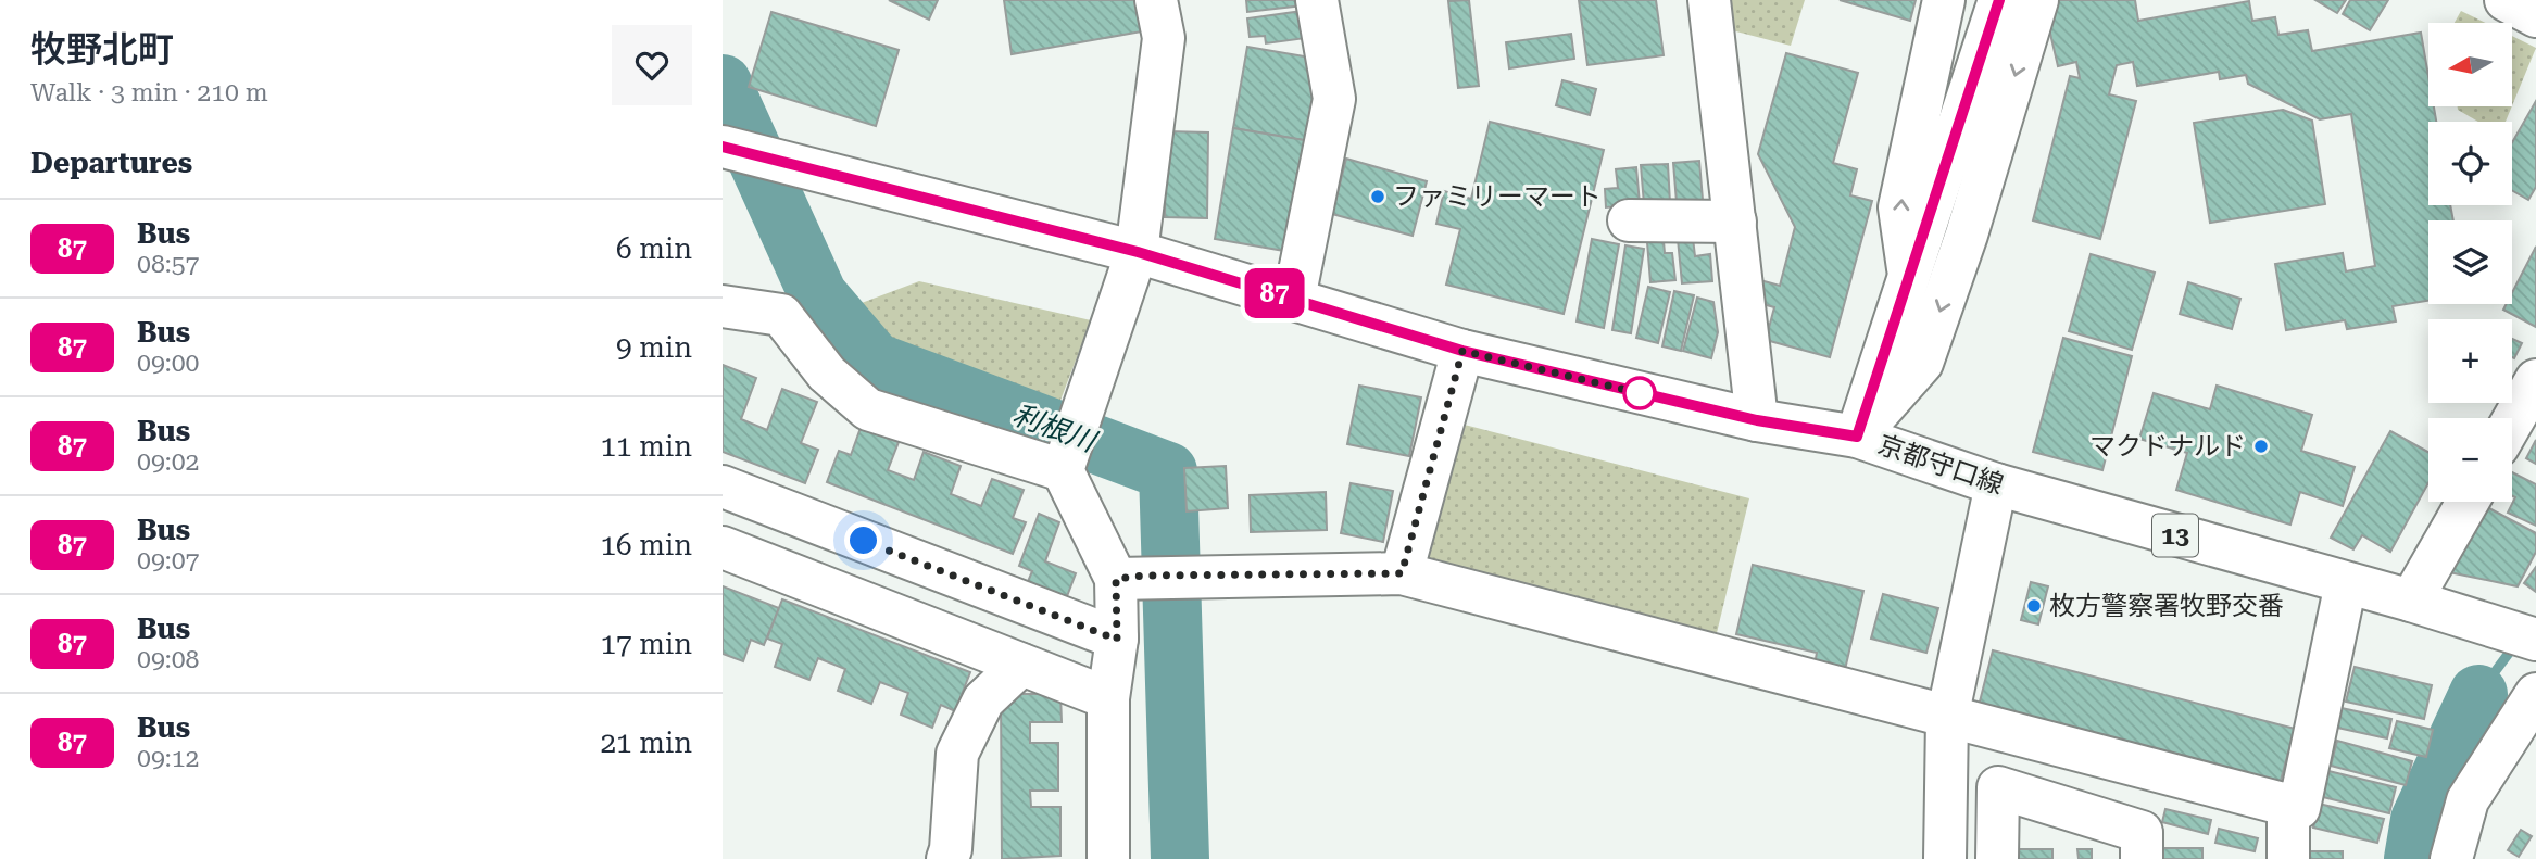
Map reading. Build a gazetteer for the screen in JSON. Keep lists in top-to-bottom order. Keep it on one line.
{"streets":{"street":["京都守口線","13"]},"water":["利根川"],"places":["ファミリーマート","マクドナルド","枚方警察署牧野交番"],"lines":["bus line 87"],"north":"left","page":{"heading":[["牧野北町","Walk · 3 min · 210 m"],"Departures"],"on_map":"87","map_buttons":["+","−"],"list":[{"mark":"87","name":"Bus","note":"08:57","value":"6 min"},{"mark":"87","name":"Bus","note":"09:00","value":"9 min"},{"mark":"87","name":"Bus","note":"09:02","value":"11 min"},{"mark":"87","name":"Bus","note":"09:07","value":"16 min"},{"mark":"87","name":"Bus","note":"09:08","value":"17 min"},{"mark":"87","name":"Bus","note":"09:12","value":"21 min"}]}}
